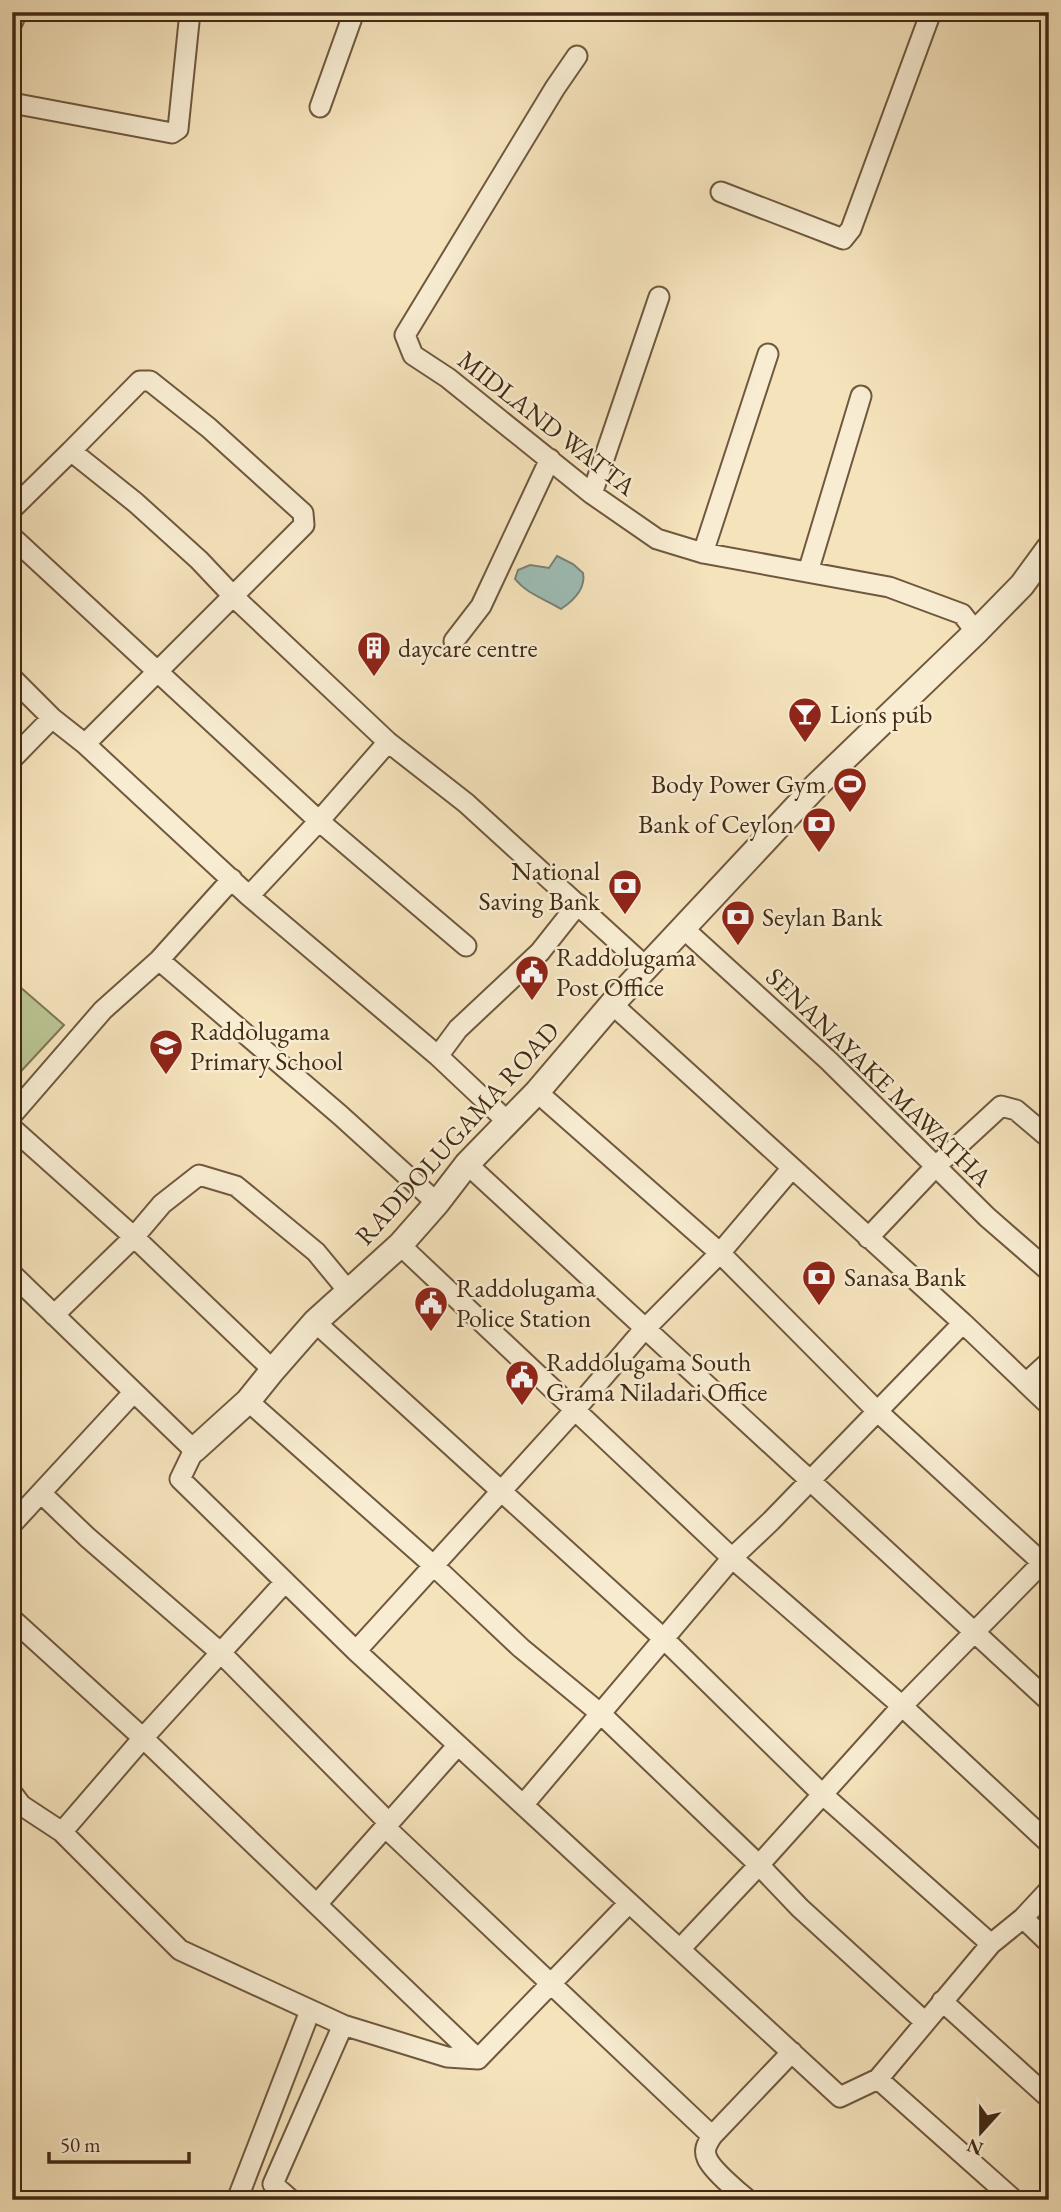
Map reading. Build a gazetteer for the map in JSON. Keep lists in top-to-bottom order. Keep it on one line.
{"streets":{"street":["MIDLAND WATTA","SENANAYAKE MAWATHA","RADDOLUGAMA ROAD"]},"crossings":[["MIDLAND WATTA","RADDOLUGAMA ROAD"],["SENANAYAKE MAWATHA","RADDOLUGAMA ROAD"]],"places":{"building":["daycare centre"],"bar":["Lions pub"],"sports":["Body Power Gym"],"bank":["Bank of Ceylon","National Saving Bank","Seylan Bank","Sanasa Bank"],"public building":["Raddolugama Post Office","Raddolugama Police Station","Raddolugama South Grama Niladari Office"],"school or university":["Raddolugama Primary School"]},"scale_bar":"50 m","north":"bottom"}
